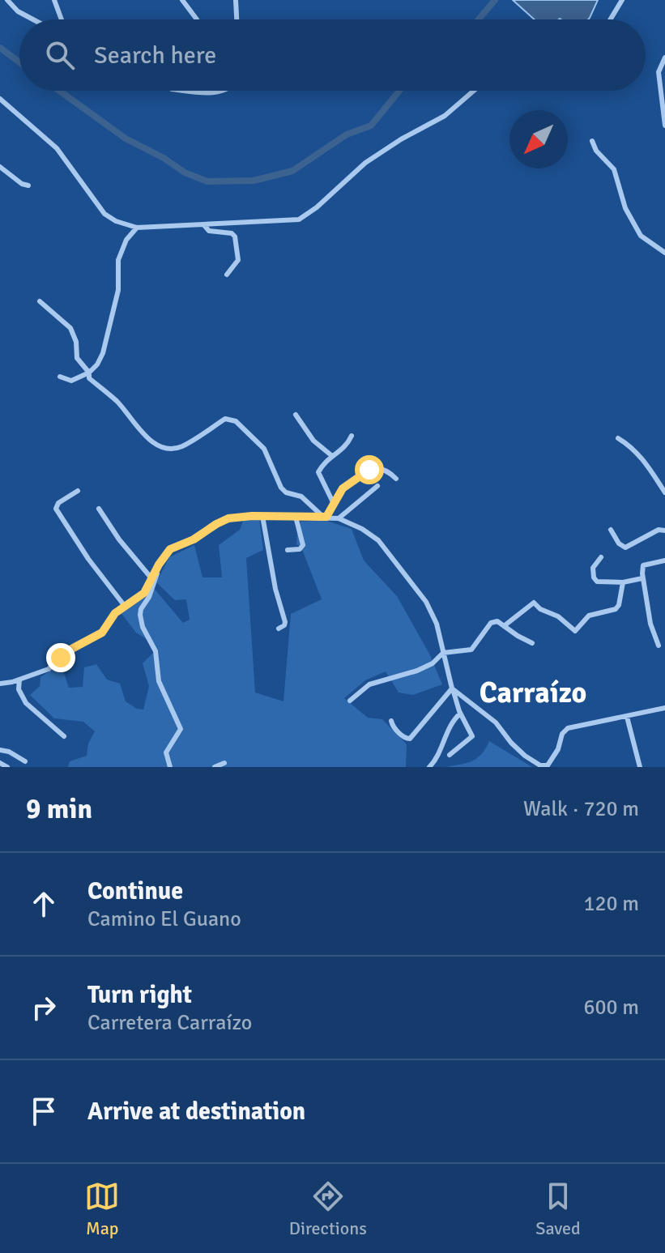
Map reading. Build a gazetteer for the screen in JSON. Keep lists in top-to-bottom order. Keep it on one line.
{"districts":["Carraízo"],"north":"bottom left","page":{"search":"Search here","heading":["9 min","Walk · 720 m"],"list":[["Continue","Camino El Guano","120 m"],["Turn right","Carretera Carraízo","600 m"],"Arrive at destination"],"nav":["Map","Directions","Saved"]}}
